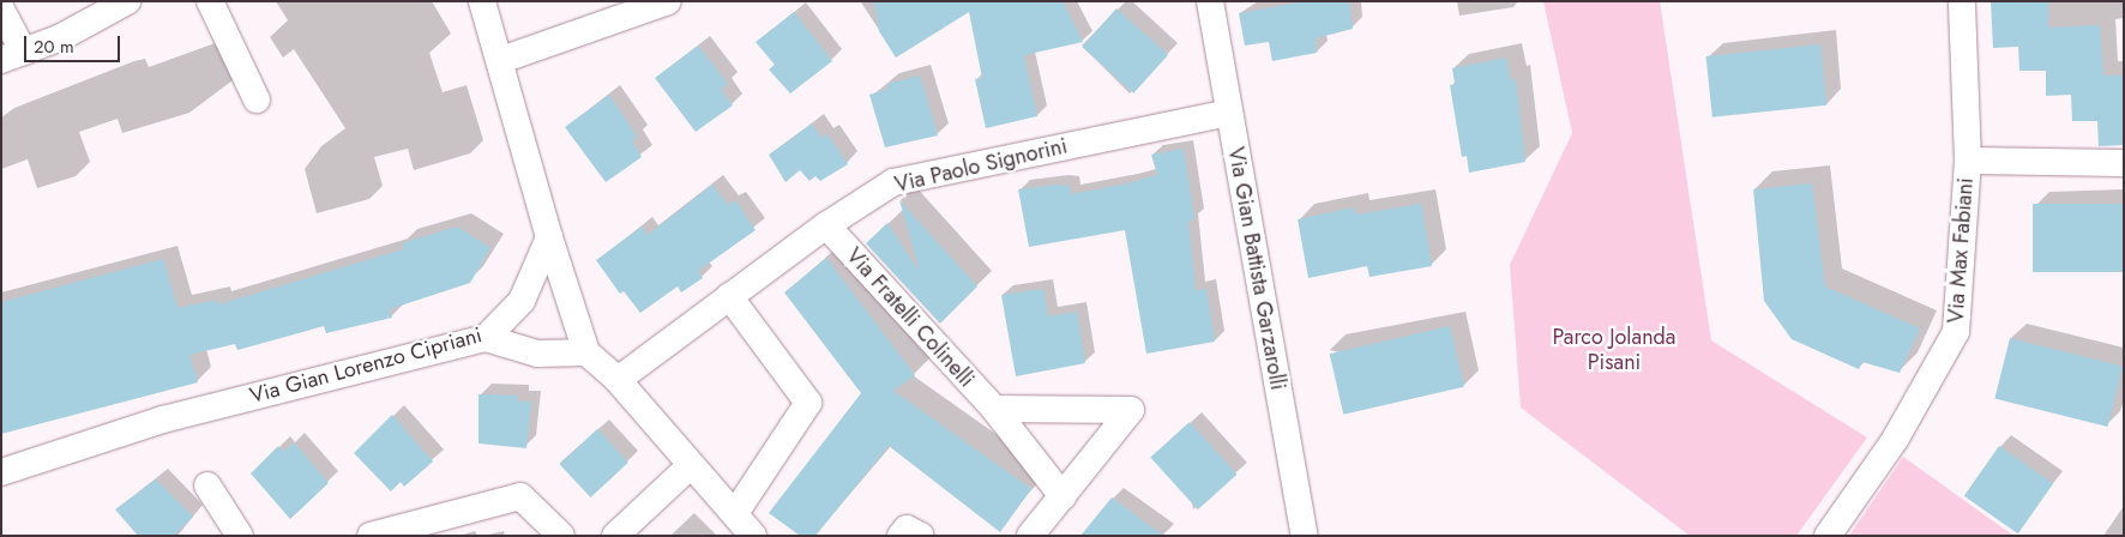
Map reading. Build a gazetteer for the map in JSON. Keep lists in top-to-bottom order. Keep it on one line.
{"streets":{"street":["Via Paolo Signorini","Via Max Fabiani","Via Gian Battista Garzarolli","Via Fratelli Colinelli","Via Gian Lorenzo Cipriani"]},"crossings":[["Via Paolo Signorini","Via Gian Battista Garzarolli"],["Via Paolo Signorini","Via Fratelli Colinelli"]],"parks":["Parco Jolanda Pisani"],"scale_bar":"20 m"}
